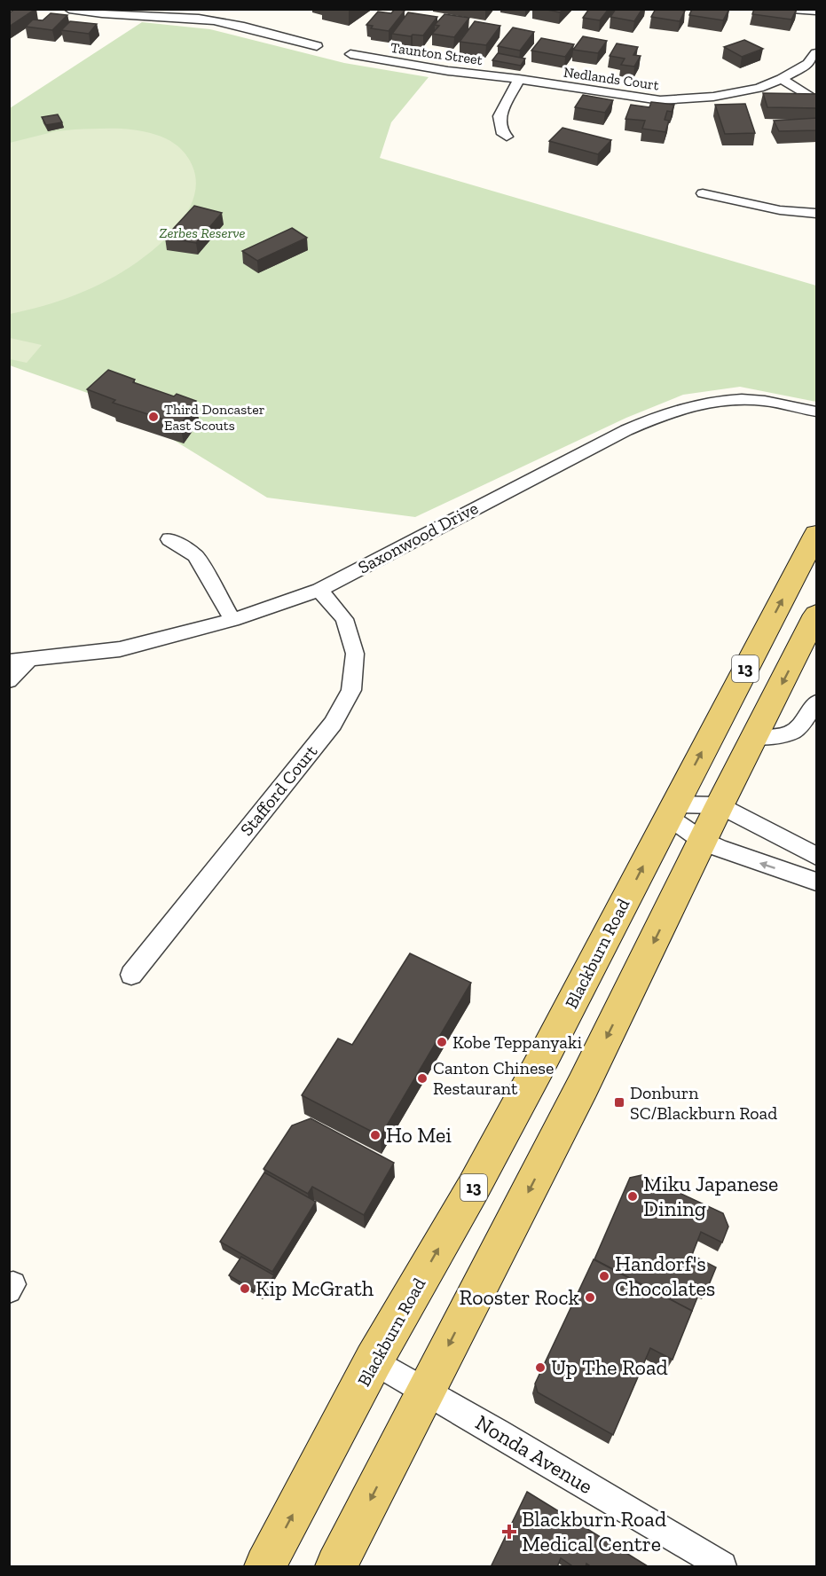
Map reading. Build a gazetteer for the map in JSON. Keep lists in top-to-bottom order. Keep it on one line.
{"streets":{"main road":["13","Blackburn Road"],"street":["Taunton Street","Nedlands Court","Saxonwood Drive","Stafford Court","Nonda Avenue"]},"crossings":[["Taunton Street","Nedlands Court"],["Saxonwood Drive","Stafford Court"],["13","Nonda Avenue"],["Blackburn Road","Nonda Avenue"]],"parks":["Zerbes Reserve"],"places":{"other":["Third Doncaster East Scouts","Kobe Teppanyaki","Canton Chinese Restaurant","Ho Mei","Miku Japanese Dining","Handorf's Chocolates","Kip McGrath","Rooster Rock","Up The Road"],"transit":["Donburn SC/Blackburn Road"],"health":["Blackburn Road Medical Centre"]}}
